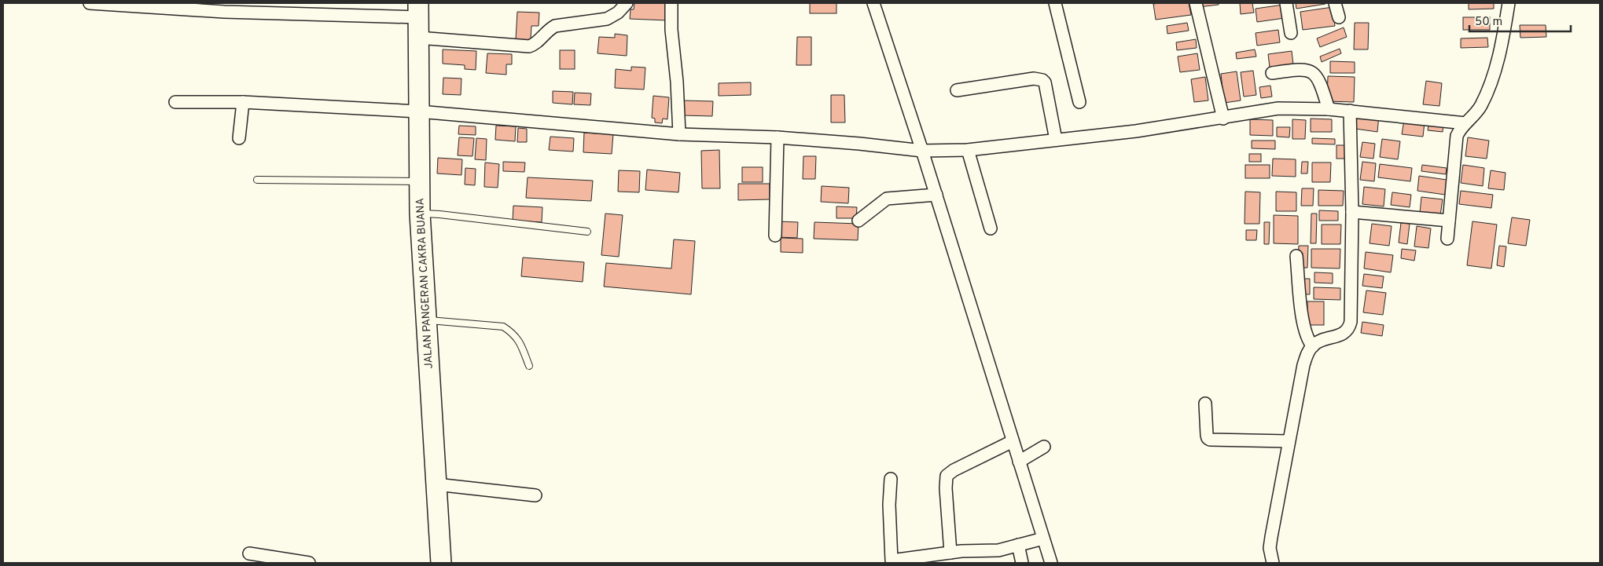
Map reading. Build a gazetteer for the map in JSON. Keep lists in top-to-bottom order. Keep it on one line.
{"streets":{"main road":["JALAN PANGERAN CAKRA BUANA"]},"scale_bar":"50 m"}
